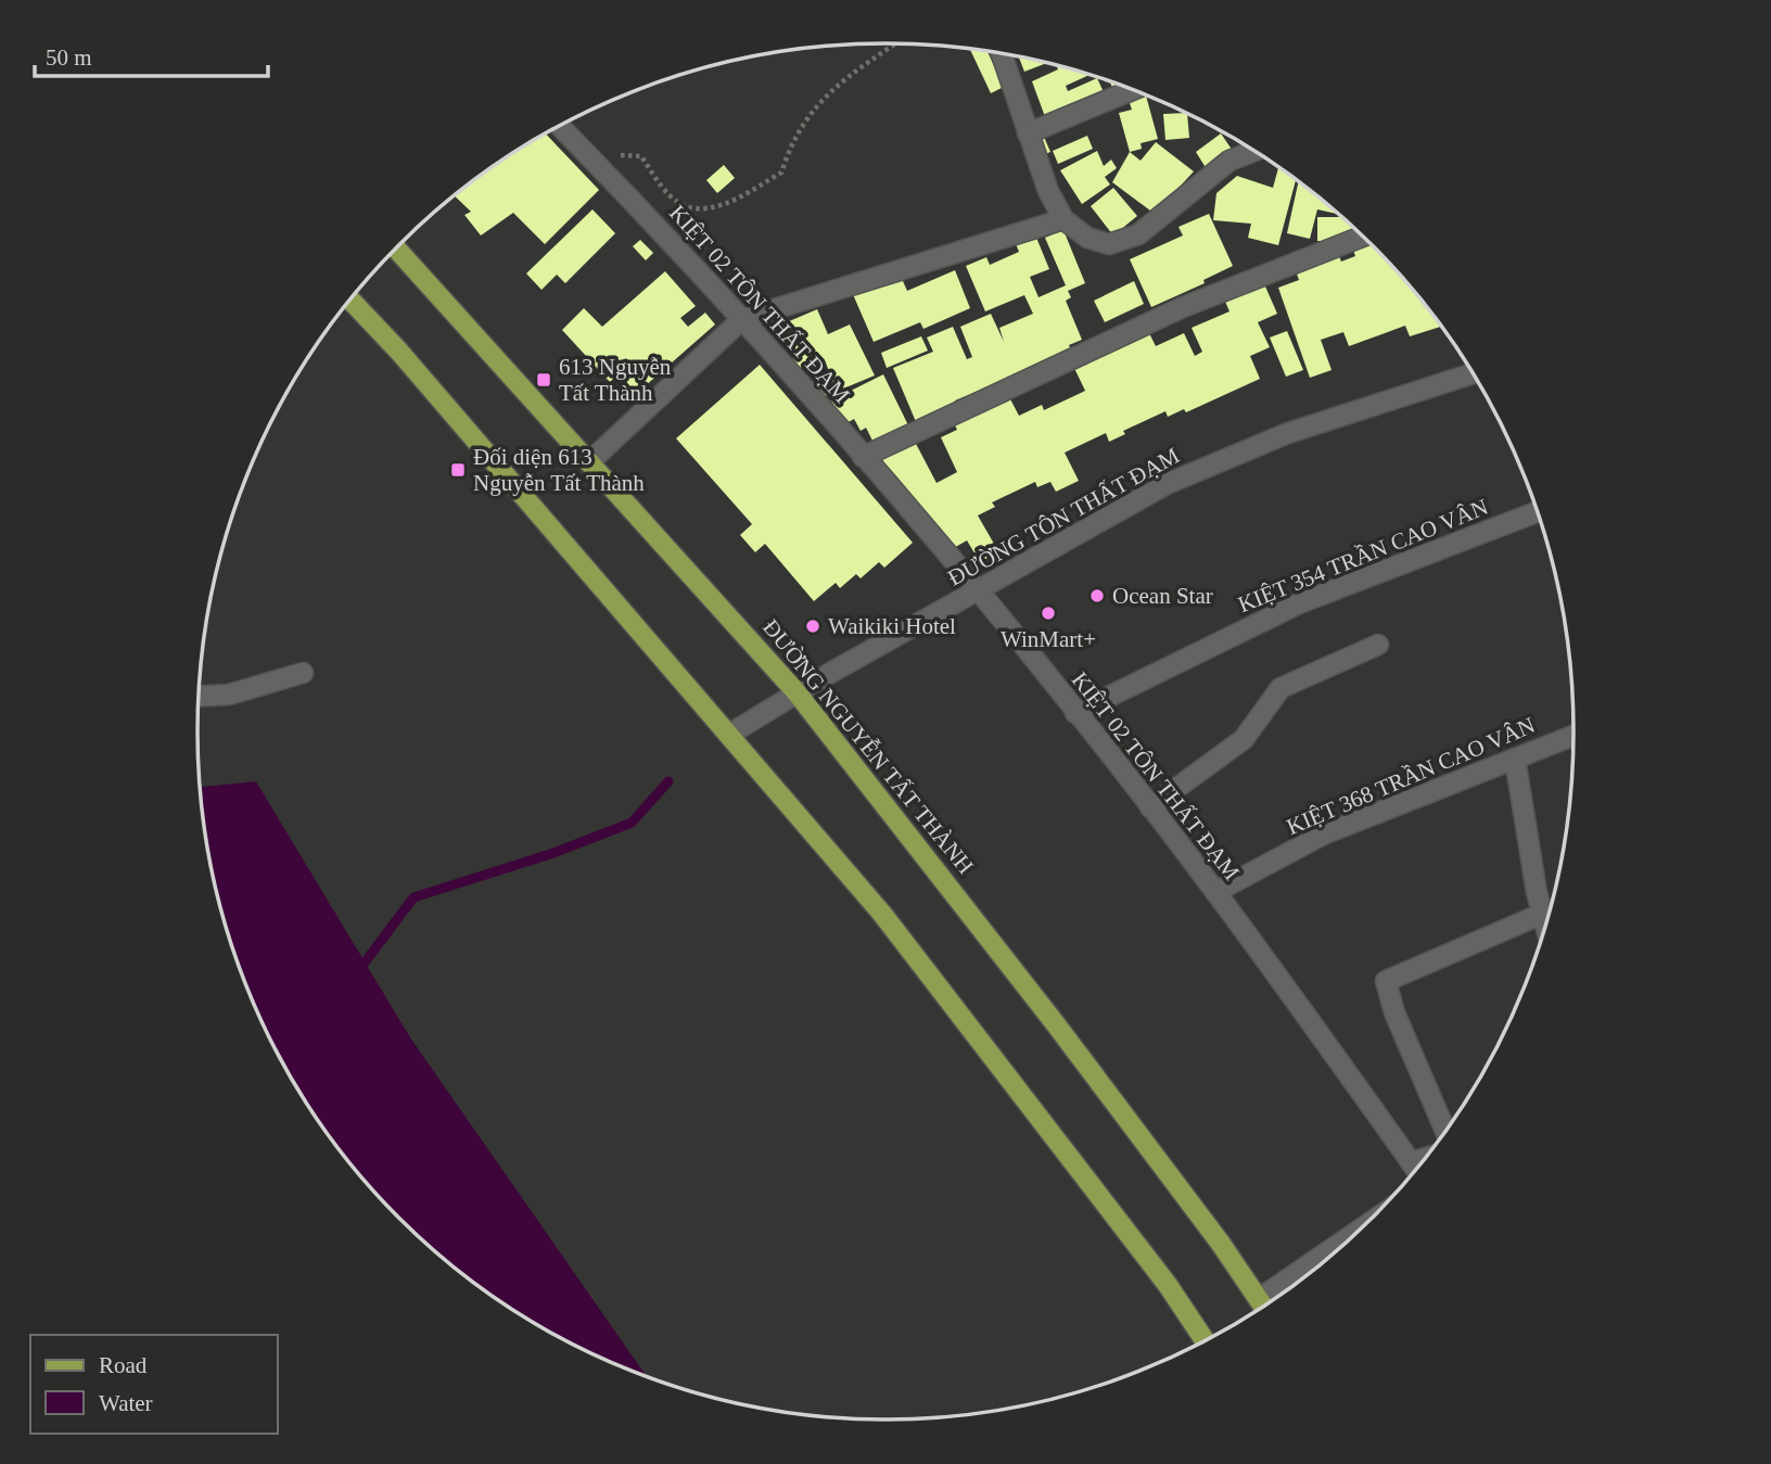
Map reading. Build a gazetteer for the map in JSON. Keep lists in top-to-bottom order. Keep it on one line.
{"streets":{"main road":["ĐƯỜNG NGUYỄN TẤT THÀNH"],"street":["KIỆT 02 TÔN THẤT ĐẠM","ĐƯỜNG TÔN THẤT ĐẠM","KIỆT 354 TRẦN CAO VÂN","KIỆT 368 TRẦN CAO VÂN"]},"crossings":[["KIỆT 02 TÔN THẤT ĐẠM","ĐƯỜNG TÔN THẤT ĐẠM"],["KIỆT 02 TÔN THẤT ĐẠM","KIỆT 354 TRẦN CAO VÂN"],["KIỆT 02 TÔN THẤT ĐẠM","KIỆT 368 TRẦN CAO VÂN"],["ĐƯỜNG TÔN THẤT ĐẠM","ĐƯỜNG NGUYỄN TẤT THÀNH"]],"places":{"transit":["613 Nguyễn Tất Thành","Đối diện 613 Nguyễn Tất Thành"],"other":["Ocean Star","WinMart+","Waikiki Hotel"]},"legend":["Road","Water"],"scale_bar":"50 m"}
